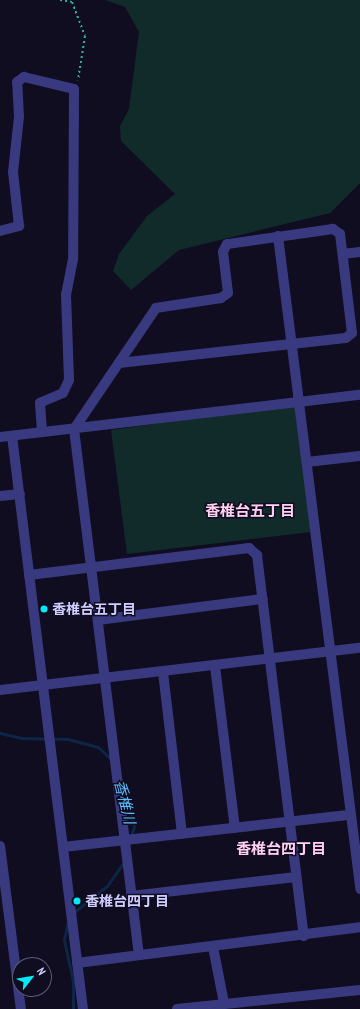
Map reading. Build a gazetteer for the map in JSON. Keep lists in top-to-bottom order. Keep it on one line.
{"districts":["香椎台五丁目","香椎台四丁目"],"water":["香椎川"],"places":["香椎台五丁目","香椎台四丁目"],"north":"top right"}
